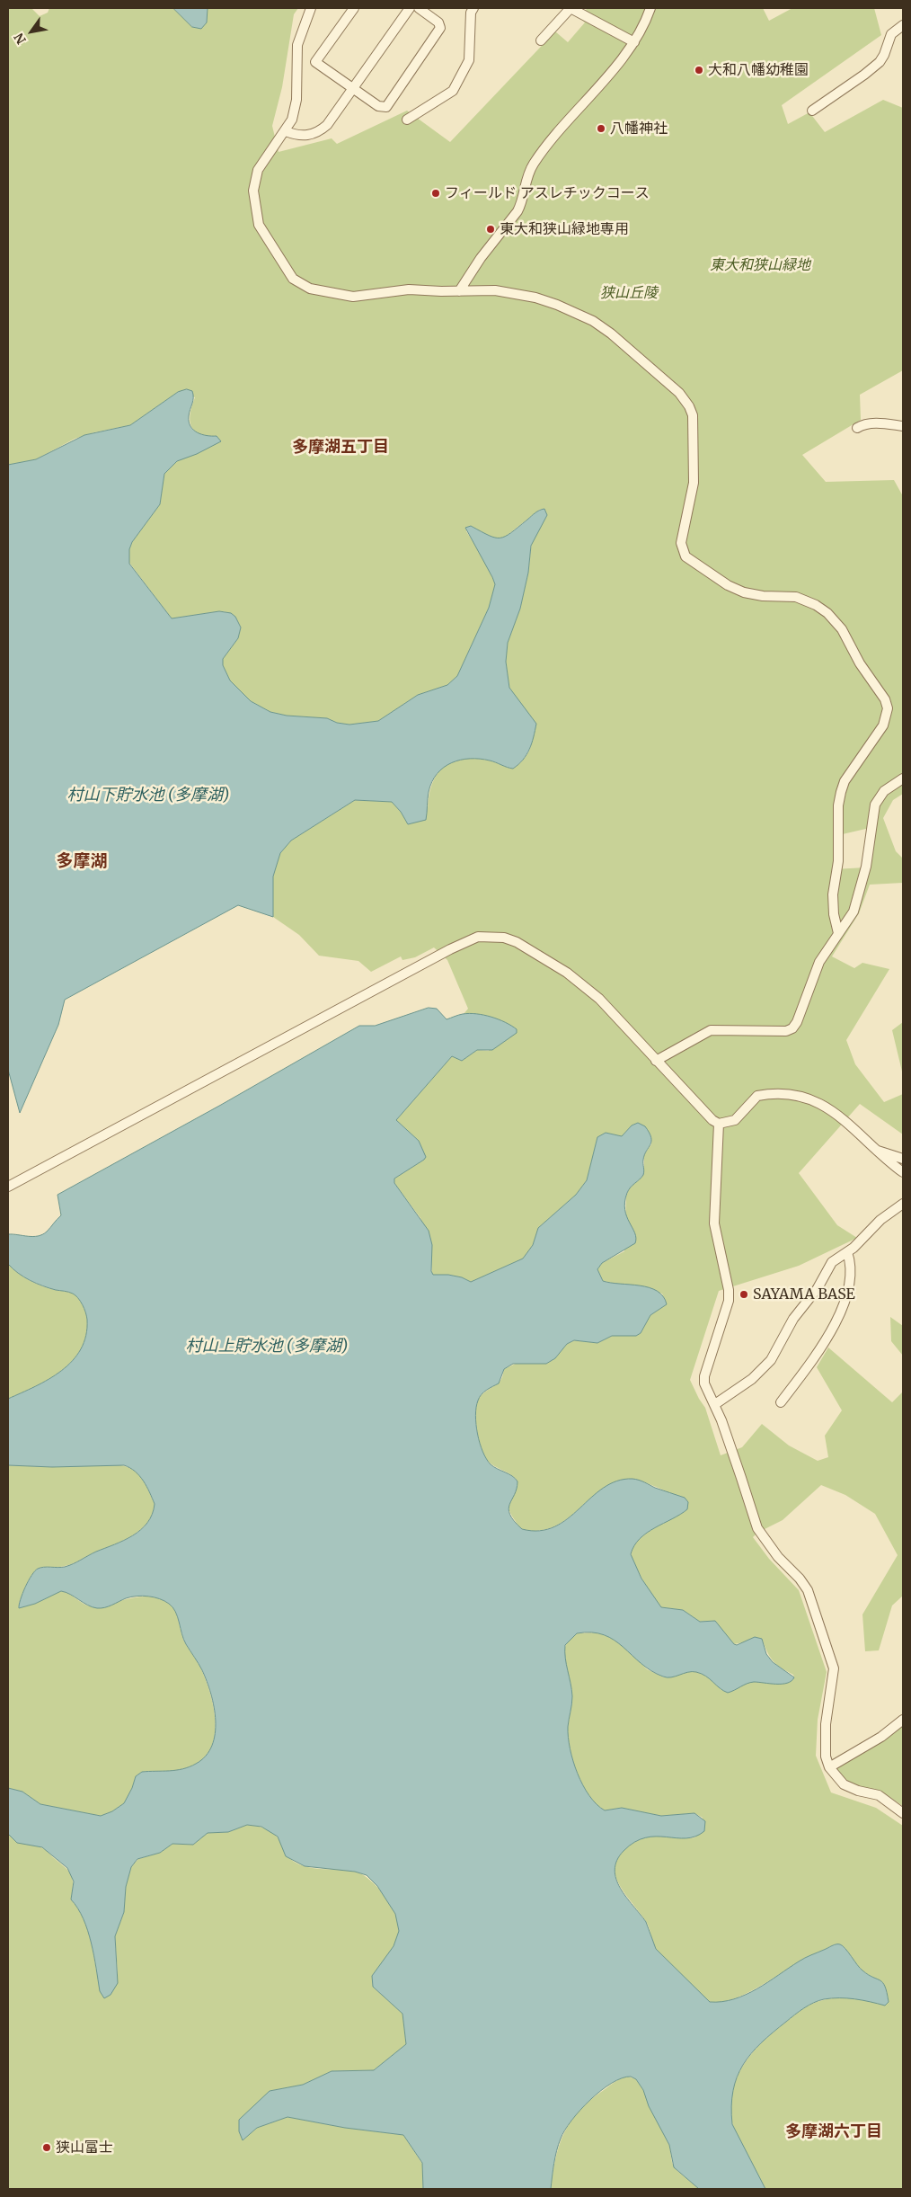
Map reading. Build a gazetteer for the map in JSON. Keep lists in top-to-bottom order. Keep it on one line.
{"districts":["多摩湖五丁目","多摩湖","多摩湖六丁目"],"water":["村山下貯水池 (多摩湖)","村山上貯水池 (多摩湖)"],"parks":["東大和狭山緑地","狭山丘陵"],"places":["大和八幡幼稚園","八幡神社","フィールド アスレチックコース","東大和狭山緑地専用","SAYAMA BASE","狭山富士"],"north":"bottom left"}
